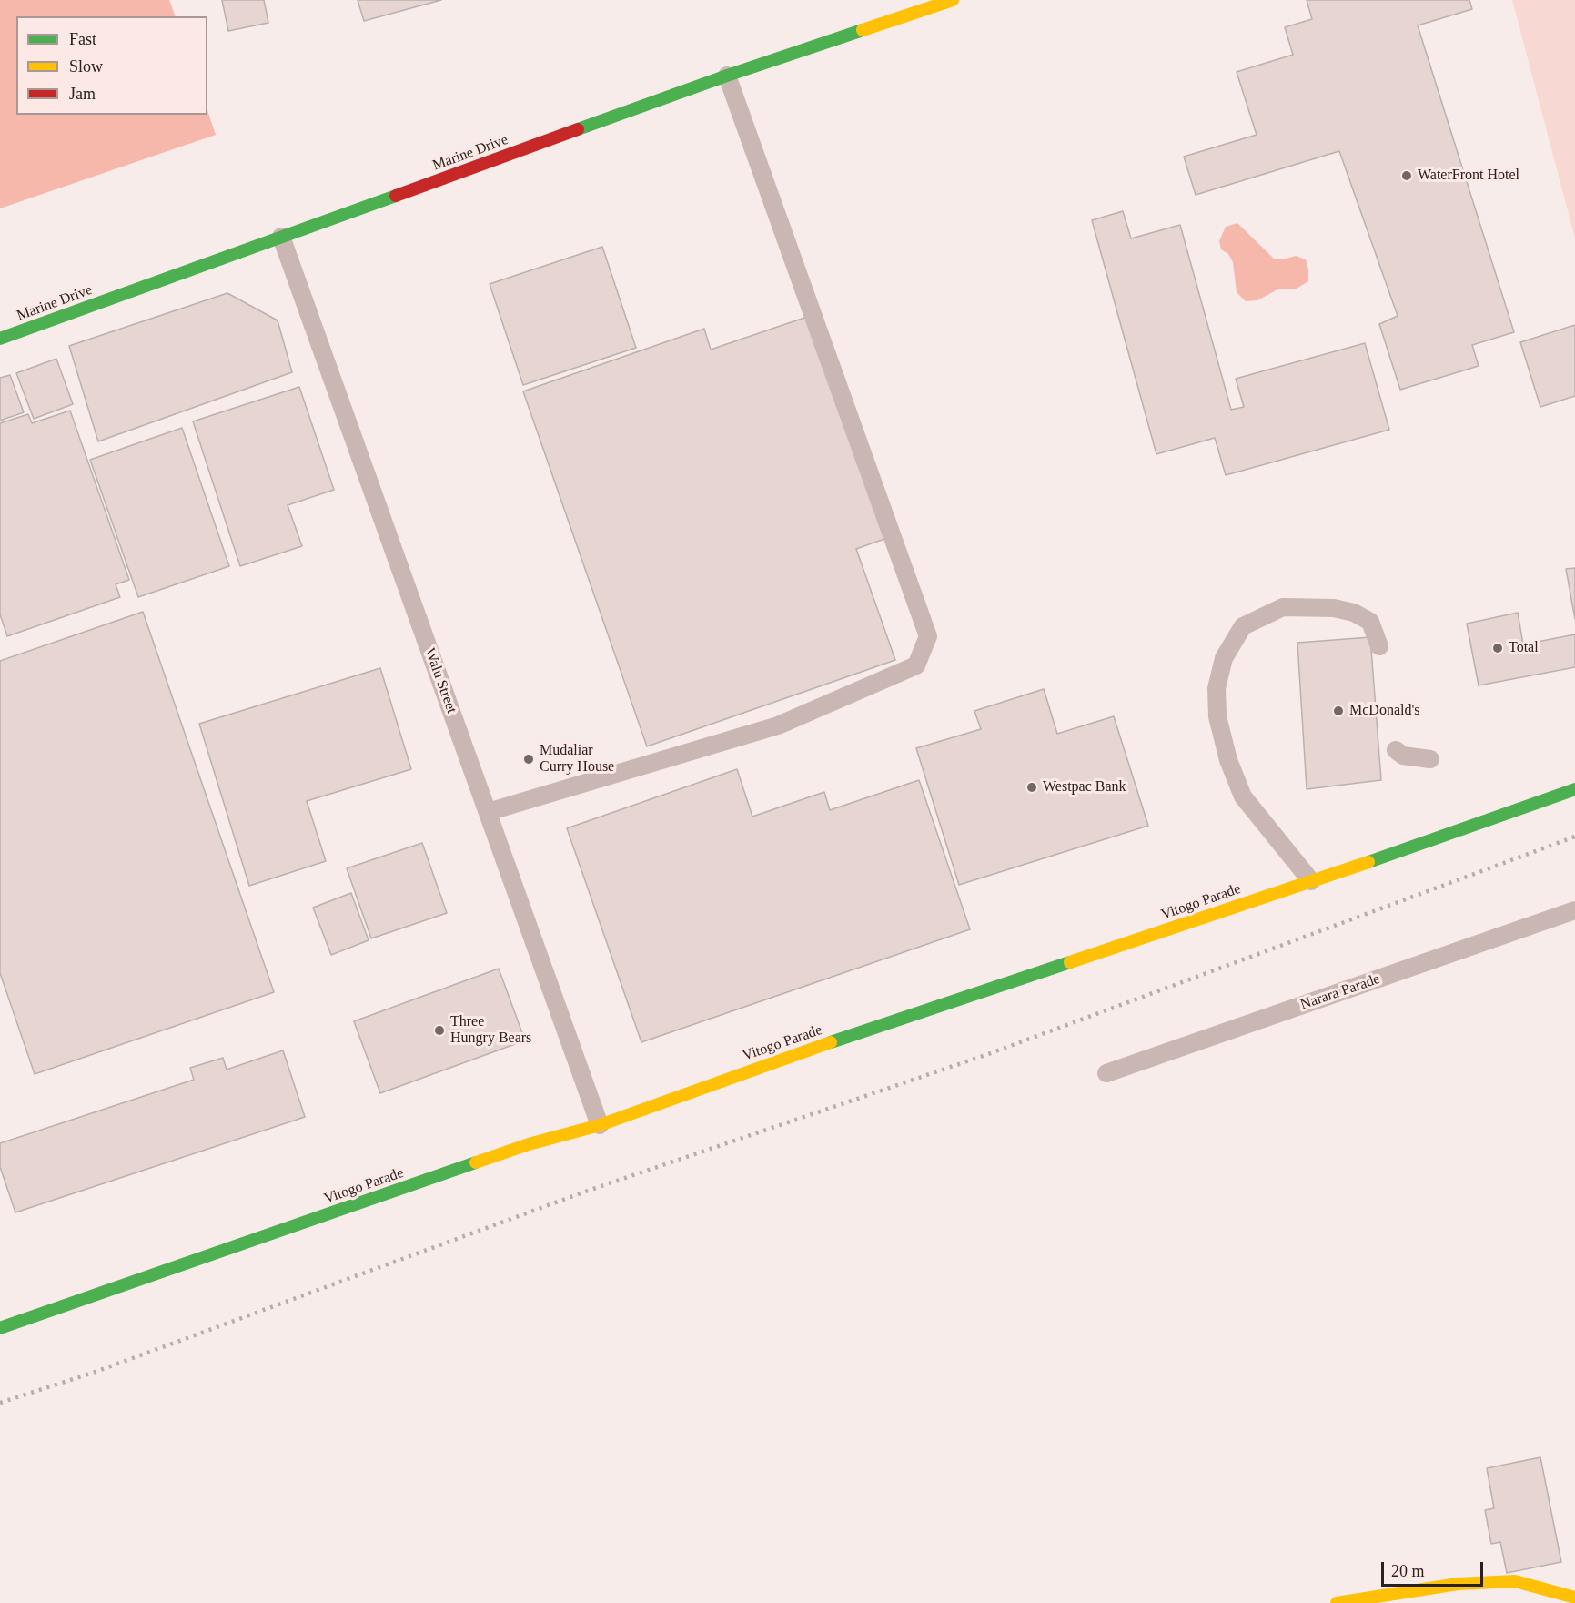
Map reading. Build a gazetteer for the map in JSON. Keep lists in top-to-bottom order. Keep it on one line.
{"streets":{"main road":["Marine Drive","Vitogo Parade"],"lane":["Walu Street","Narara Parade"]},"crossings":[["Marine Drive","Walu Street"],["Walu Street","Vitogo Parade"]],"places":["WaterFront Hotel","Total","McDonald's","Mudaliar Curry House","Westpac Bank","Three Hungry Bears"],"legend":["Fast","Slow","Jam"],"scale_bar":"20 m"}
